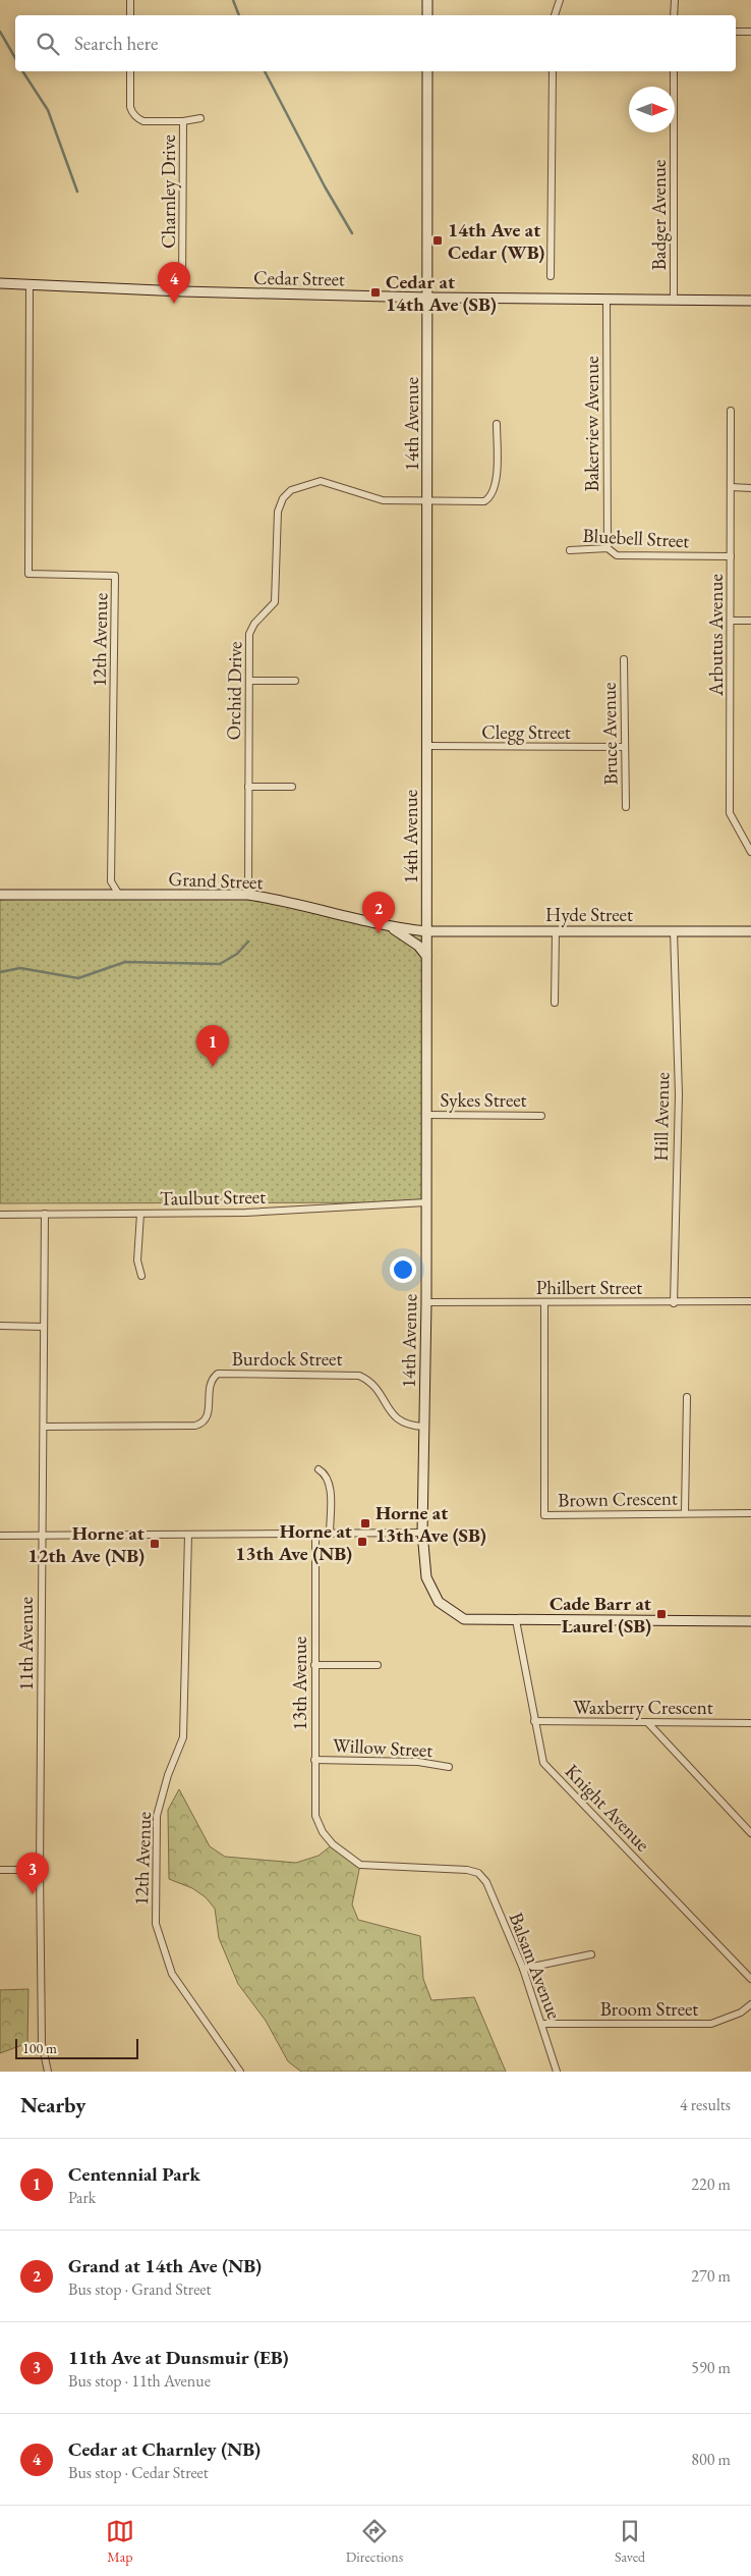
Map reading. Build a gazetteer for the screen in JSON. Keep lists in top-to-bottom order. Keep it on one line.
{"streets":{"street":["Charnley Drive","Badger Avenue","Cedar Street","14th Avenue","Bakerview Avenue","Bluebell Street","Arbutus Avenue","12th Avenue","Orchid Drive","Clegg Street","Bruce Avenue","Grand Street","Hyde Street","Sykes Street","Hill Avenue","Taulbut Street","Philbert Street","Burdock Street","Brown Crescent","11th Avenue","13th Avenue","Waxberry Crescent","Willow Street","Knight Avenue","Balsam Avenue","Broom Street"]},"crossings":[["Charnley Drive","Cedar Street"],["Badger Avenue","Cedar Street"],["Cedar Street","14th Avenue"],["Cedar Street","Bakerview Avenue"],["Cedar Street","12th Avenue"],["14th Avenue","Orchid Drive"],["14th Avenue","Clegg Street"],["14th Avenue","Grand Street"],["14th Avenue","Hyde Street"],["14th Avenue","Sykes Street"],["14th Avenue","Taulbut Street"],["14th Avenue","Philbert Street"],["14th Avenue","Burdock Street"],["14th Avenue","Knight Avenue"],["Bakerview Avenue","Bluebell Street"],["Bluebell Street","Arbutus Avenue"],["12th Avenue","Grand Street"],["Orchid Drive","Grand Street"],["Clegg Street","Bruce Avenue"],["Grand Street","Hyde Street"],["Hyde Street","Hill Avenue"],["Hill Avenue","Philbert Street"],["Taulbut Street","11th Avenue"],["Philbert Street","Brown Crescent"],["Burdock Street","11th Avenue"],["13th Avenue","Willow Street"],["13th Avenue","Balsam Avenue"],["Waxberry Crescent","Knight Avenue"],["Balsam Avenue","Broom Street"]],"places":{"transit":["14th Ave at Cedar (WB)","Cedar at 14th Ave (SB)","Horne at 13th Ave (SB)","Horne at 13th Ave (NB)","Horne at 12th Ave (NB)","Cade Barr at Laurel (SB)"]},"scale_bar":"100 m","north":"right","page":{"search":"Search here","pins":["4","2","1","3"],"scale":"100 m","heading":["Nearby","4 results"],"list":[{"mark":"1","name":"Centennial Park","note":"Park","value":"220 m"},{"mark":"2","name":"Grand at 14th Ave (NB)","note":"Bus stop · Grand Street","value":"270 m"},{"mark":"3","name":"11th Ave at Dunsmuir (EB)","note":"Bus stop · 11th Avenue","value":"590 m"},{"mark":"4","name":"Cedar at Charnley (NB)","note":"Bus stop · Cedar Street","value":"800 m"}],"nav":["Map","Directions","Saved"]}}
